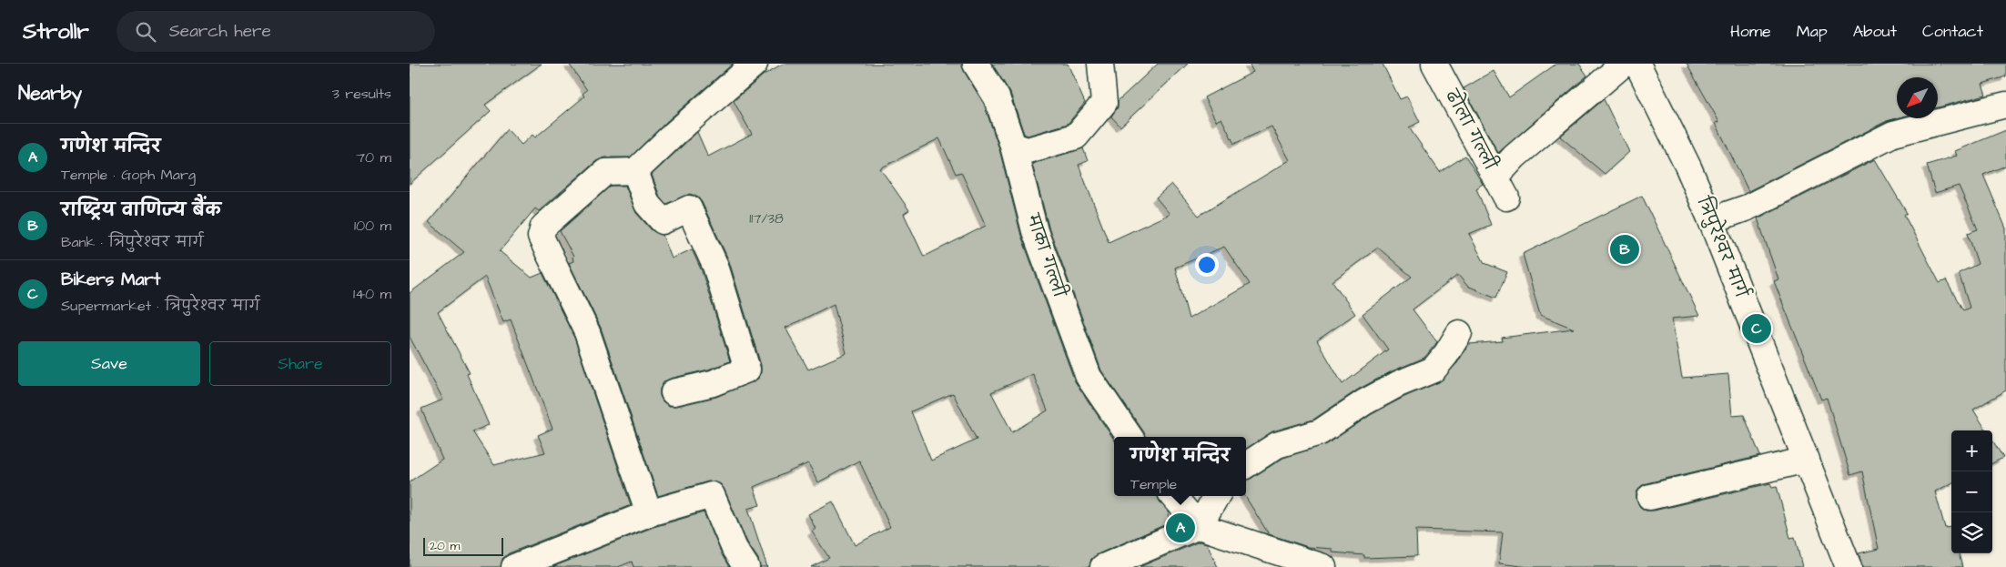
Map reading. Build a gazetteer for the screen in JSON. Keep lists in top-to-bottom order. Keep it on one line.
{"streets":{"main road":["ढोला गल्ली","त्रिपुरेश्वर मार्ग","माका गल्ली"]},"house_numbers":["117/38"],"scale_bar":"20 m","north":"bottom left","page":{"header":"Strollr","search":"Search here","nav":["Home","Map","About","Contact"],"heading":["Nearby","3 results"],"list":[{"mark":"A","name":"गणेश मन्दिर","note":"Temple · Goph Marg","value":"70 m"},{"mark":"B","name":"राष्ट्रिय वाणिज्य बैंक","note":"Bank · त्रिपुरेश्वर मार्ग","value":"100 m"},{"mark":"C","name":"Bikers Mart","note":"Supermarket · त्रिपुरेश्वर मार्ग","value":"140 m"}],"pins":["B","C","A"],"buttons":["Save","Share"],"map_buttons":["+","−"],"popup":["गणेश मन्दिर","Temple"],"scale":"20 m"}}
